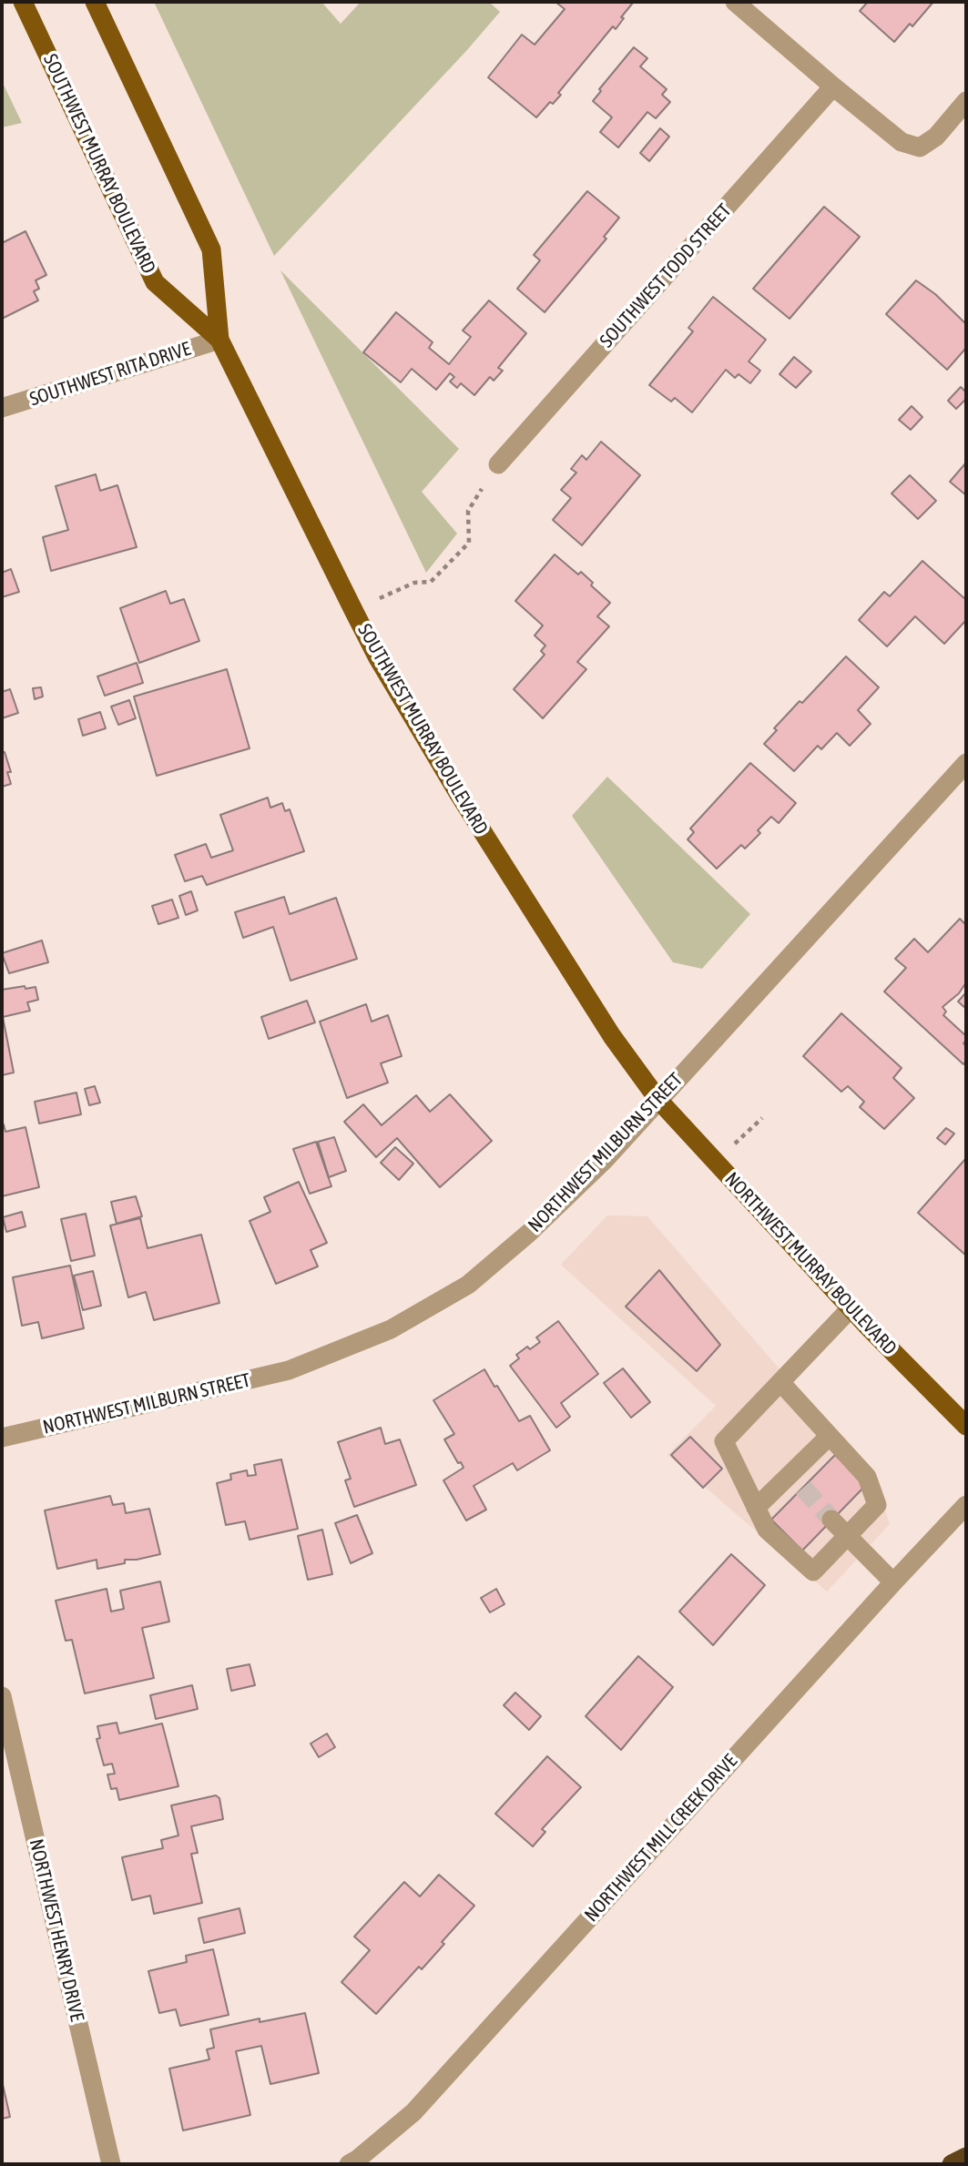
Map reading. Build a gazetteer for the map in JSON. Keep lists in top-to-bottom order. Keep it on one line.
{"streets":{"main road":["SOUTHWEST MURRAY BOULEVARD","NORTHWEST MURRAY BOULEVARD"],"street":["SOUTHWEST TODD STREET","SOUTHWEST RITA DRIVE","NORTHWEST MILBURN STREET","NORTHWEST MILL CREEK DRIVE","NORTHWEST HENRY DRIVE"]},"crossings":[["SOUTHWEST MURRAY BOULEVARD","SOUTHWEST RITA DRIVE"],["SOUTHWEST MURRAY BOULEVARD","NORTHWEST MILBURN STREET"],["SOUTHWEST MURRAY BOULEVARD","NORTHWEST MURRAY BOULEVARD"],["NORTHWEST MILBURN STREET","NORTHWEST MURRAY BOULEVARD"]]}
